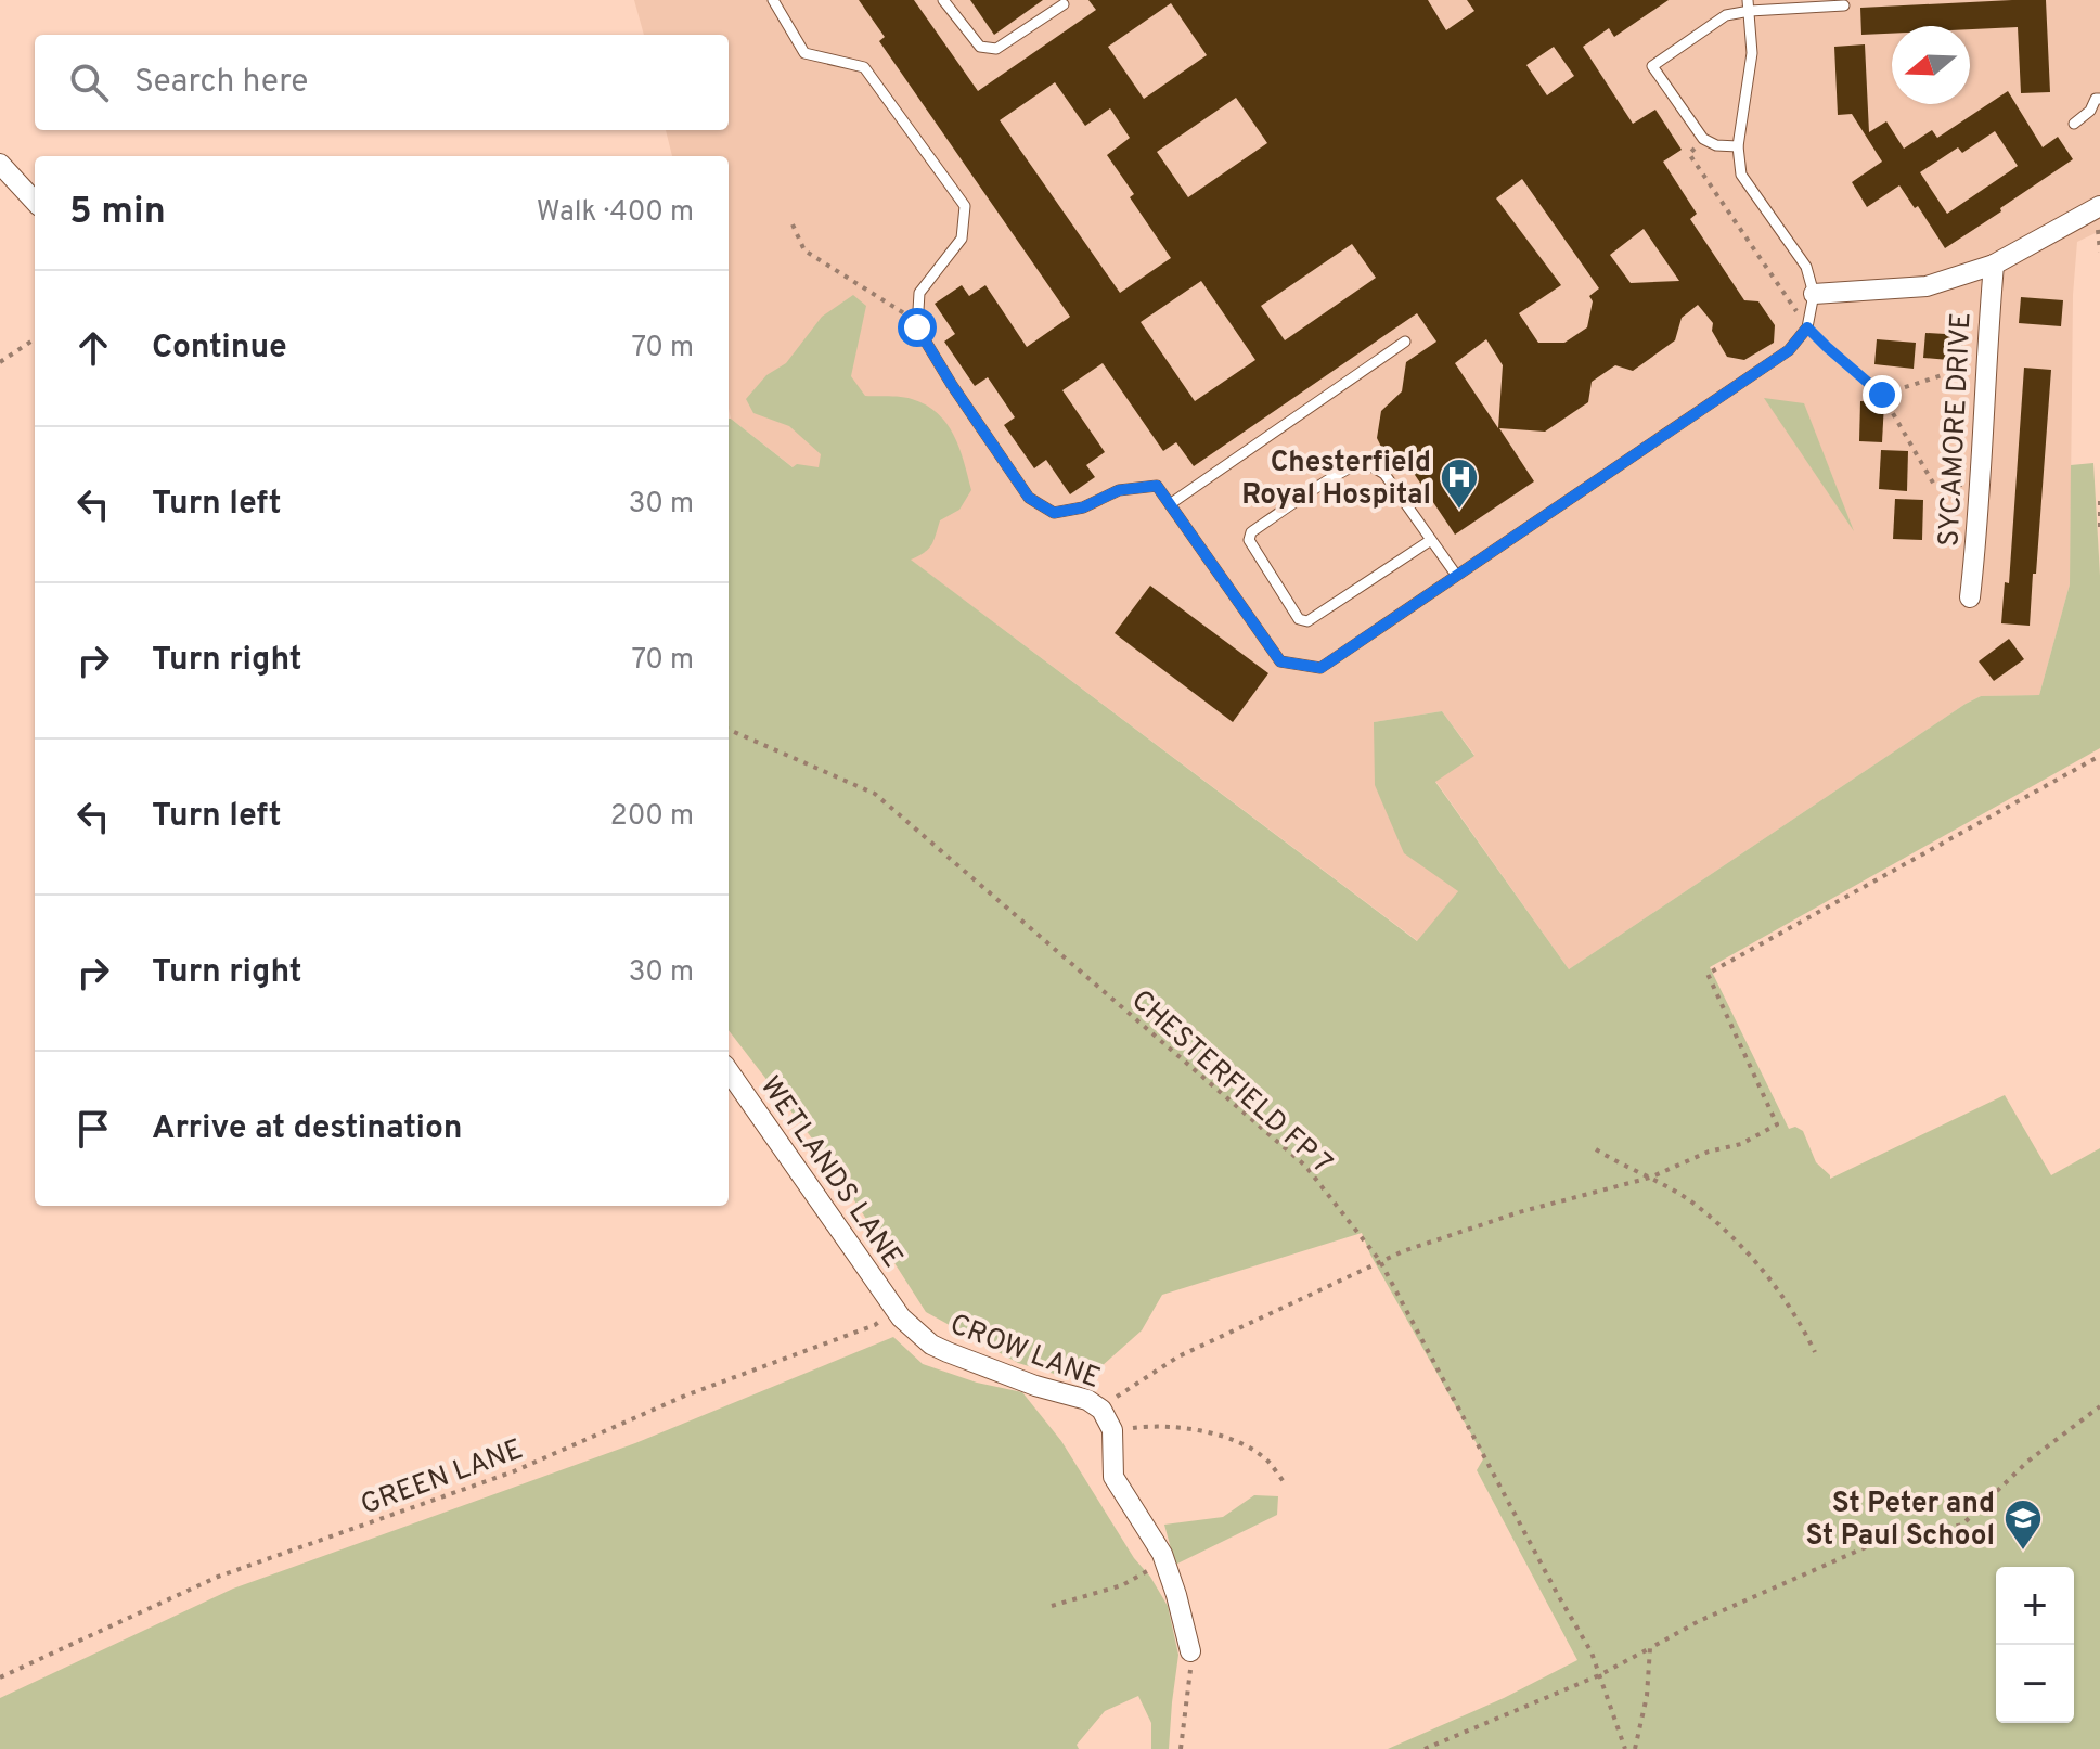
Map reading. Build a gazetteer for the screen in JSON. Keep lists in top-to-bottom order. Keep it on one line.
{"streets":{"street":["SYCAMORE DRIVE","WETLANDS LANE","CROW LANE"],"path":["CHESTERFIELD FP 7","GREEN LANE"]},"crossings":[["WETLANDS LANE","CROW LANE"],["WETLANDS LANE","GREEN LANE"],["CROW LANE","GREEN LANE"]],"places":{"hospital":["Chesterfield Royal Hospital"],"school or university":["St Peter and St Paul School"]},"north":"left","page":{"search":"Search here","heading":["5 min","Walk · 400 m"],"list":[["Continue","70 m"],["Turn left","30 m"],["Turn right","70 m"],["Turn left","200 m"],["Turn right","30 m"],"Arrive at destination"],"map_buttons":["+","−"]}}
